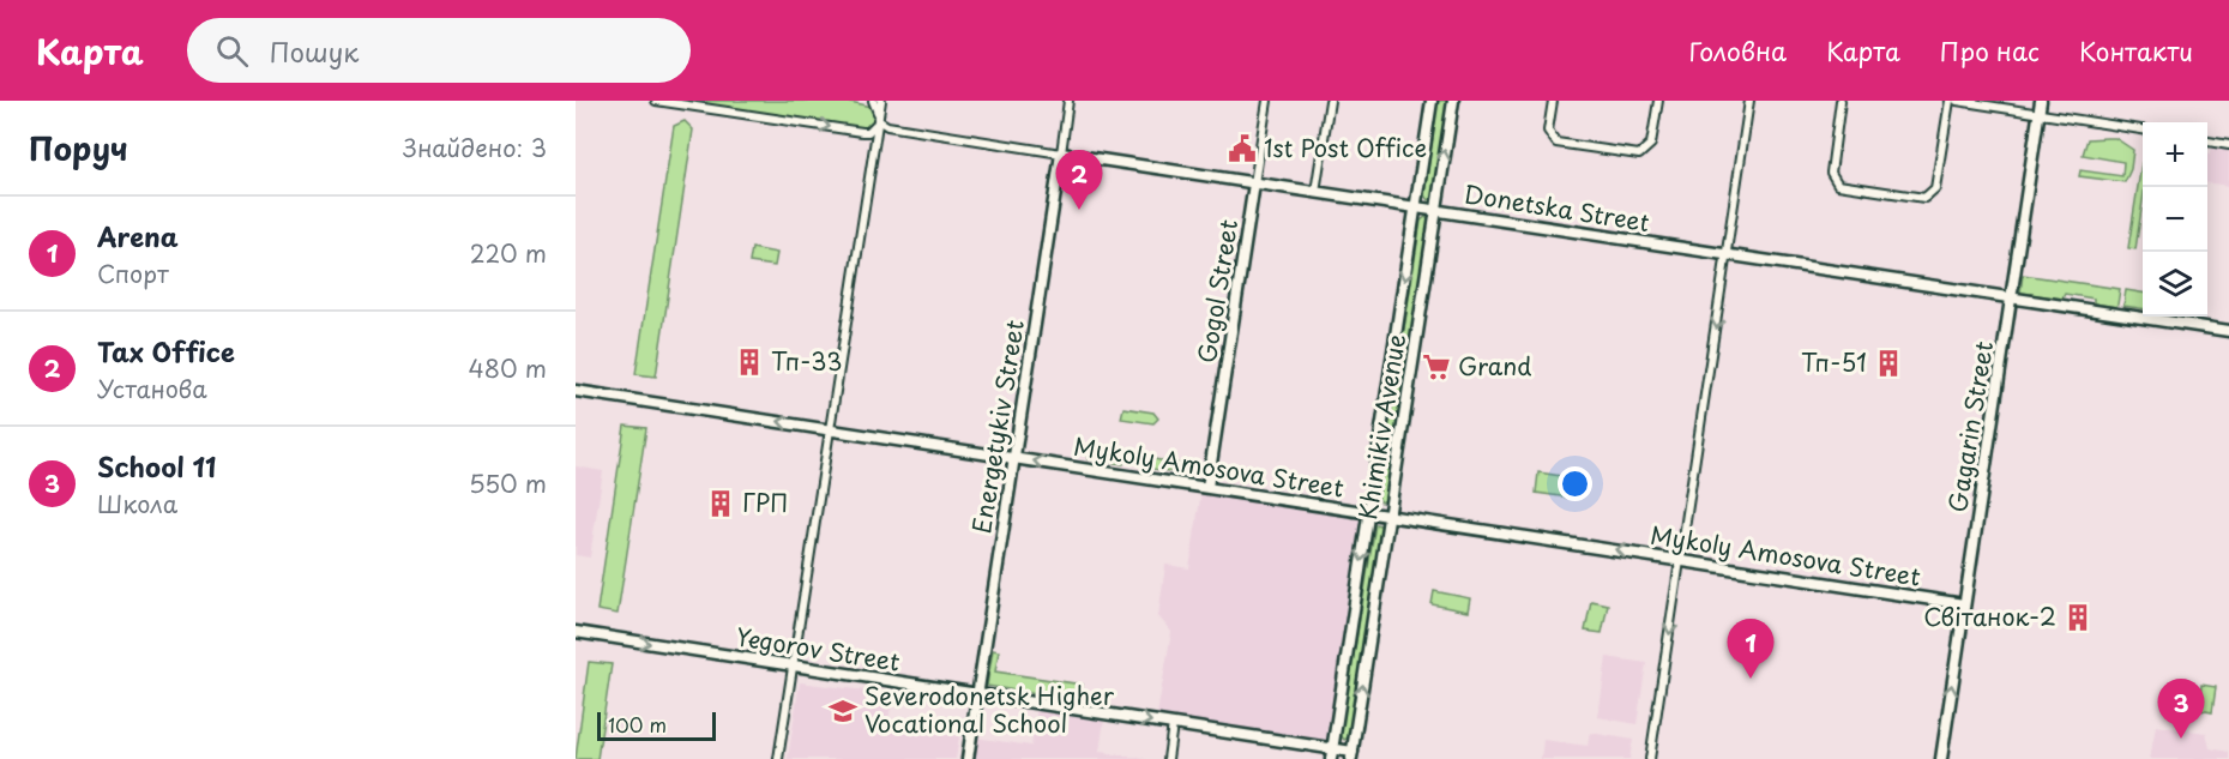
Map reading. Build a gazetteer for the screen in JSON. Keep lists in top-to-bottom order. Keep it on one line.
{"streets":{"street":["Donetska Street","Gogol Street","Energetykiv Street","Khimikiv Avenue","Gagarin Street","Mykoly Amosova Street","Yegorov Street"]},"crossings":[["Donetska Street","Gogol Street"],["Donetska Street","Energetykiv Street"],["Donetska Street","Khimikiv Avenue"],["Donetska Street","Gagarin Street"],["Gogol Street","Mykoly Amosova Street"],["Energetykiv Street","Mykoly Amosova Street"],["Energetykiv Street","Yegorov Street"],["Khimikiv Avenue","Mykoly Amosova Street"],["Khimikiv Avenue","Yegorov Street"],["Gagarin Street","Mykoly Amosova Street"]],"one_way":["Mykoly Amosova Street","Yegorov Street"],"places":{"public building":["1st Post Office"],"building":["Тп-33","Тп-51","ГРП","Світанок-2"],"supermarket":["Grand"],"school or university":["Severodonetsk Higher Vocational School"]},"scale_bar":"100 m","page":{"header":"Карта","search":"Пошук","nav":["Головна","Карта","Про нас","Контакти"],"heading":["Поруч","Знайдено: 3"],"map_buttons":["+","−"],"pins":["2","1","3"],"list":[{"mark":"1","name":"Arena","note":"Спорт","value":"220 m"},{"mark":"2","name":"Tax Office","note":"Установа","value":"480 m"},{"mark":"3","name":"School 11","note":"Школа","value":"550 m"}],"scale":"100 m"}}
